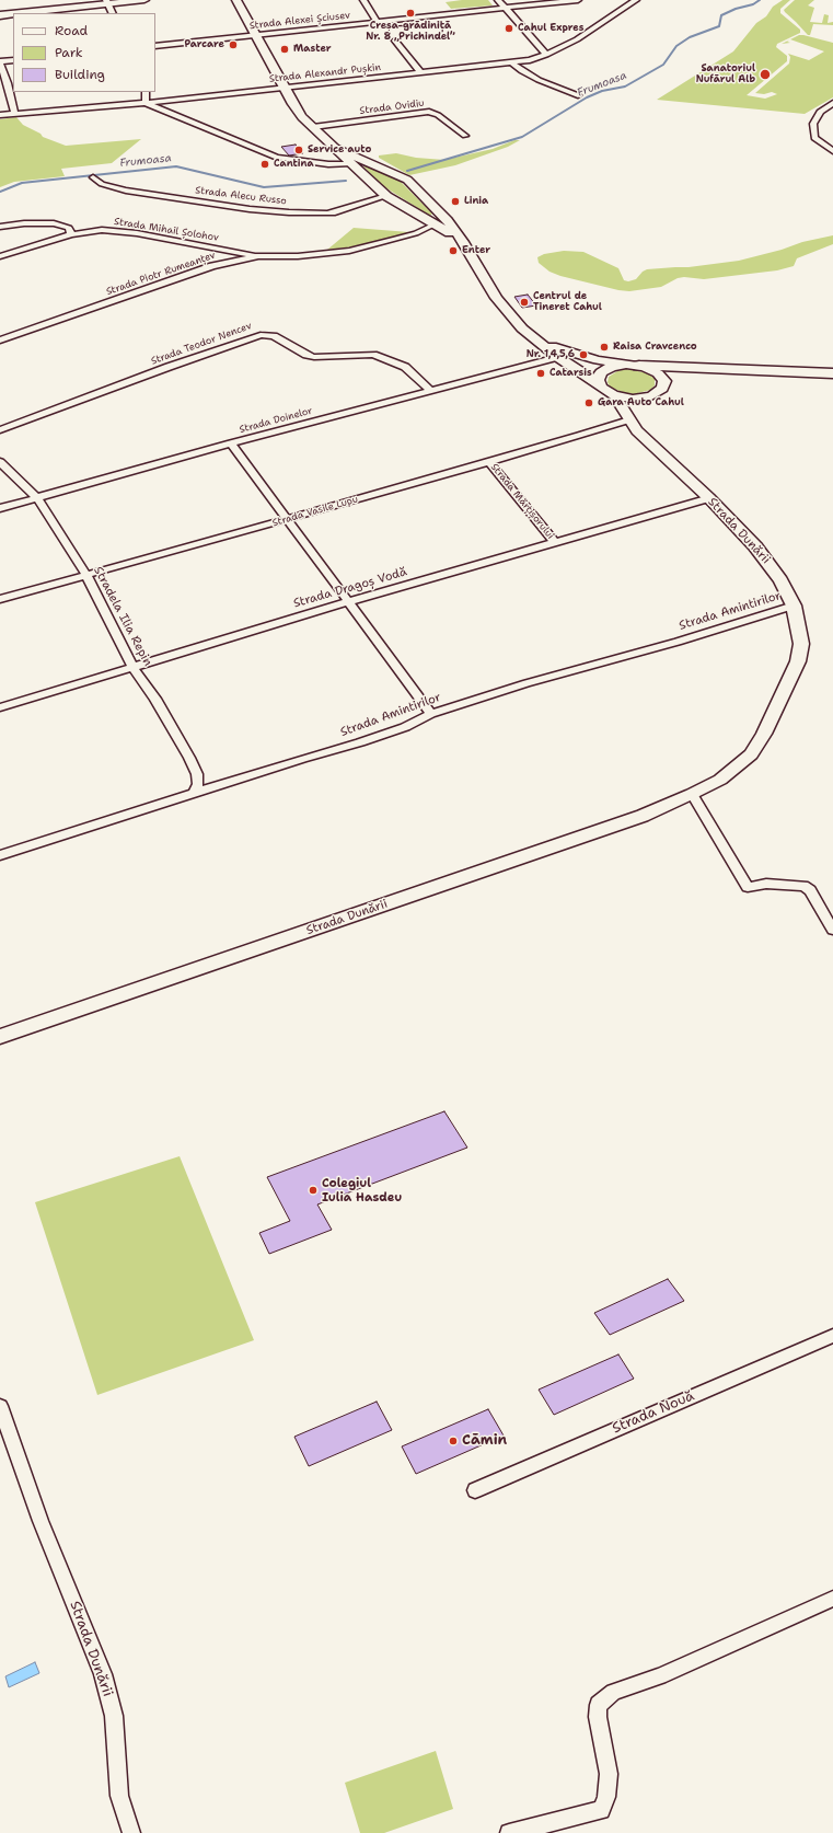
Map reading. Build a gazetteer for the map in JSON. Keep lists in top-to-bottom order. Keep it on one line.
{"streets":{"main road":["Strada Dunării"],"street":["Strada Alexei Șciusev","Strada Alexandr Pușkin","Strada Ovidiu","Strada Alecu Russo","Strada Mihail Șolohov","Strada Piotr Rumeanțev","Strada Teodor Nencev","Strada Doinelor","Strada Mărțișorului","Strada Vasile Lupu","Strada Dragoș Vodă","Strada Amintirilor","Stradela Ilia Repin","Strada Nouă"]},"crossings":[["Strada Mihail Șolohov","Strada Piotr Rumeanțev"],["Strada Teodor Nencev","Strada Doinelor"],["Strada Doinelor","Stradela Ilia Repin"],["Strada Mărțișorului","Strada Vasile Lupu"],["Strada Mărțișorului","Strada Dragoș Vodă"],["Strada Vasile Lupu","Strada Dunării"],["Strada Vasile Lupu","Stradela Ilia Repin"],["Strada Dunării","Strada Dragoș Vodă"],["Strada Dunării","Strada Amintirilor"],["Strada Dragoș Vodă","Stradela Ilia Repin"],["Strada Amintirilor","Stradela Ilia Repin"]],"water":["Frumoasa"],"places":["Creșa-grădiniță Nr. 8 „Prichindel”","Cahul Expres","Parcare","Master","Sanatoriul Nufărul Alb","Service auto","Cantina","Linia","Enter","Centrul de Tineret Cahul","Raisa Cravcenco","Nr. 1,4,5,6","Catarsis","Gara Auto Cahul","Colegiul Iulia Hasdeu","Cămin"],"legend":["Road","Park","Building"]}
